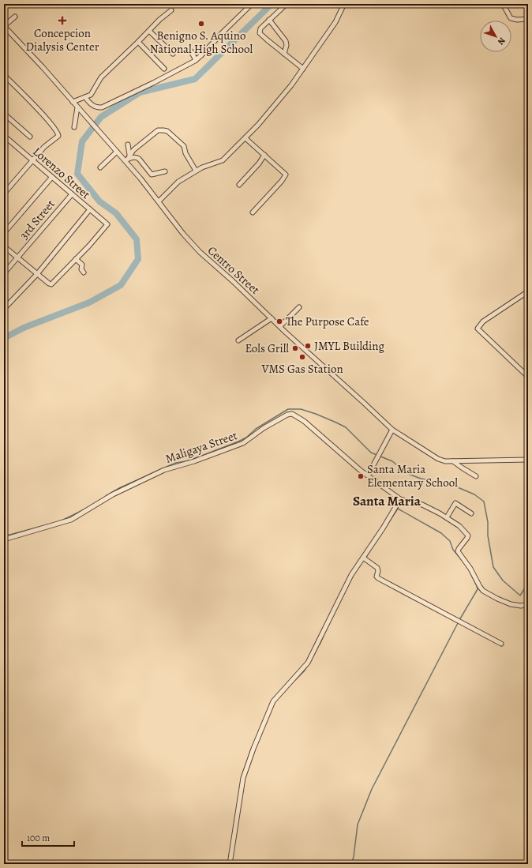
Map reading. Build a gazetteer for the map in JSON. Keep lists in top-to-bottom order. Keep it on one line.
{"streets":{"street":["Lorenzo Street","3rd Street","Centro Street","Maligaya Street"]},"crossings":[["Lorenzo Street","3rd Street"]],"districts":["Santa Maria"],"places":{"health":["Concepcion Dialysis Center"],"other":["Benigno S. Aquino National High School","The Purpose Cafe","JMYL Building","Eols Grill","VMS Gas Station","Santa Maria Elementary School"]},"scale_bar":"100 m","north":"bottom right"}
